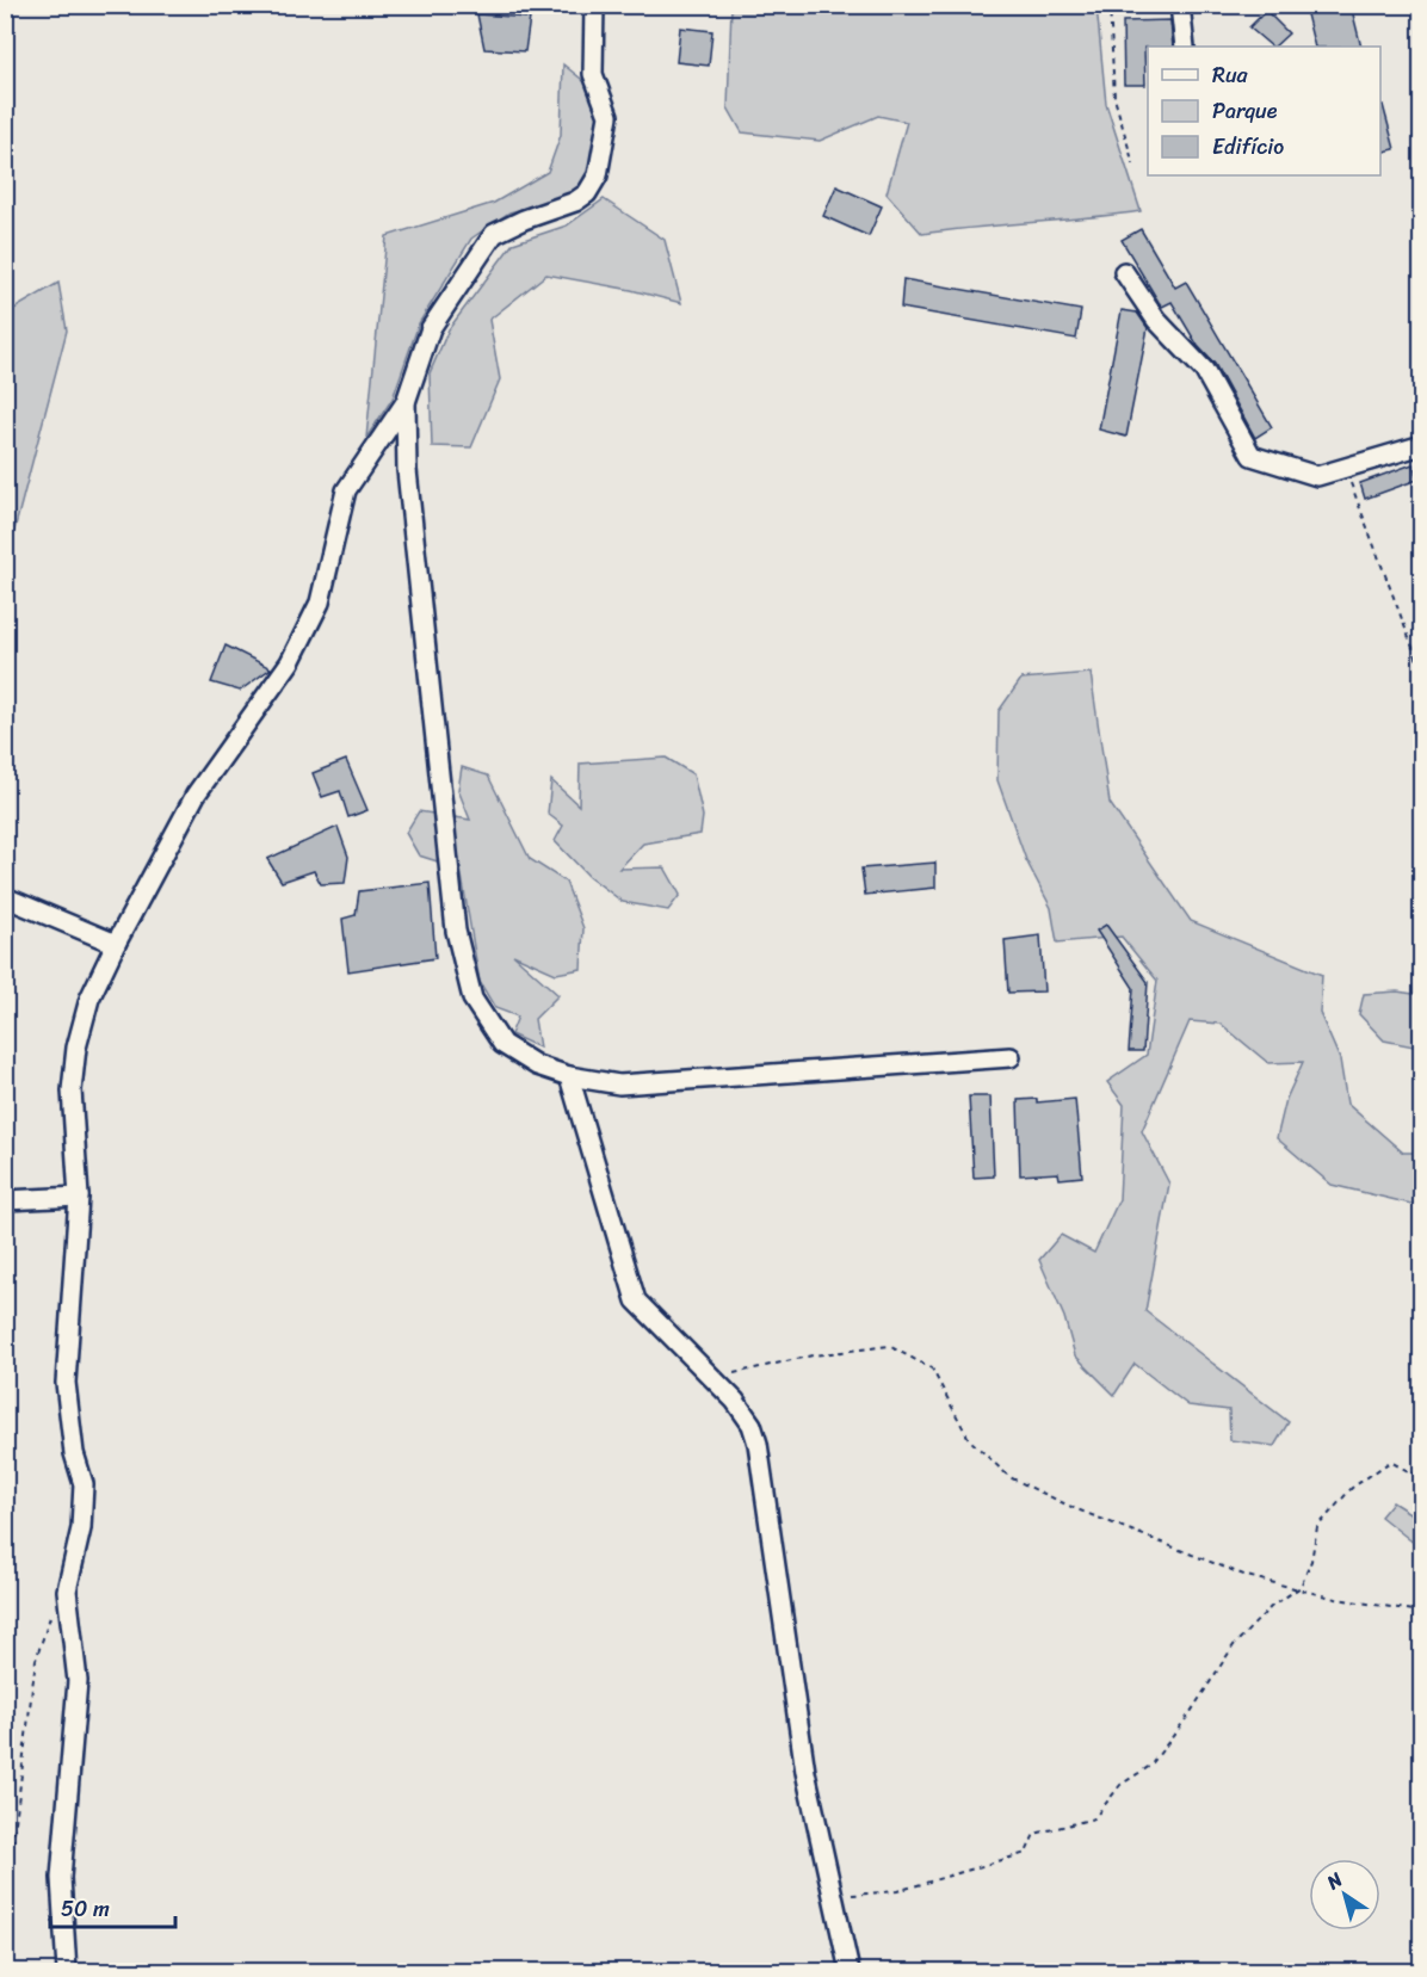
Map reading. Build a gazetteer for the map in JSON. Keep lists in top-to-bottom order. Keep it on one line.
{"legend":["Rua","Parque","Edifício"],"scale_bar":"50 m","north":"top left"}
